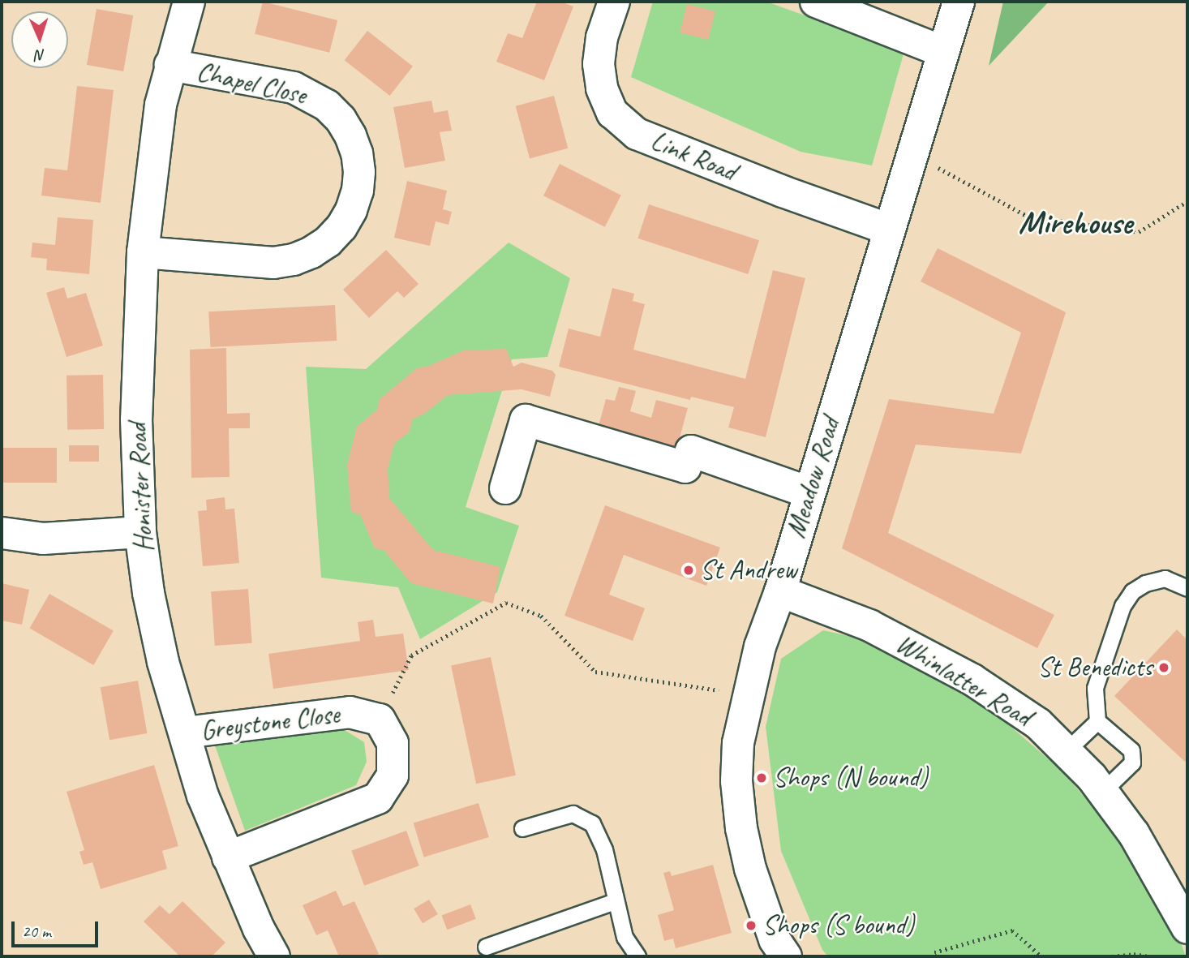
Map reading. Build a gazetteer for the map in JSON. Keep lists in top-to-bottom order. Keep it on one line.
{"streets":{"street":["Chapel Close","Link Road","Meadow Road","Honister Road","Whinlatter Road","Greystone Close"]},"crossings":[["Chapel Close","Honister Road"],["Link Road","Meadow Road"],["Meadow Road","Whinlatter Road"],["Honister Road","Greystone Close"]],"districts":["Mirehouse"],"places":["St Andrew","St Benedicts","Shops (N bound)","Shops (S bound)"],"scale_bar":"20 m","north":"bottom"}
